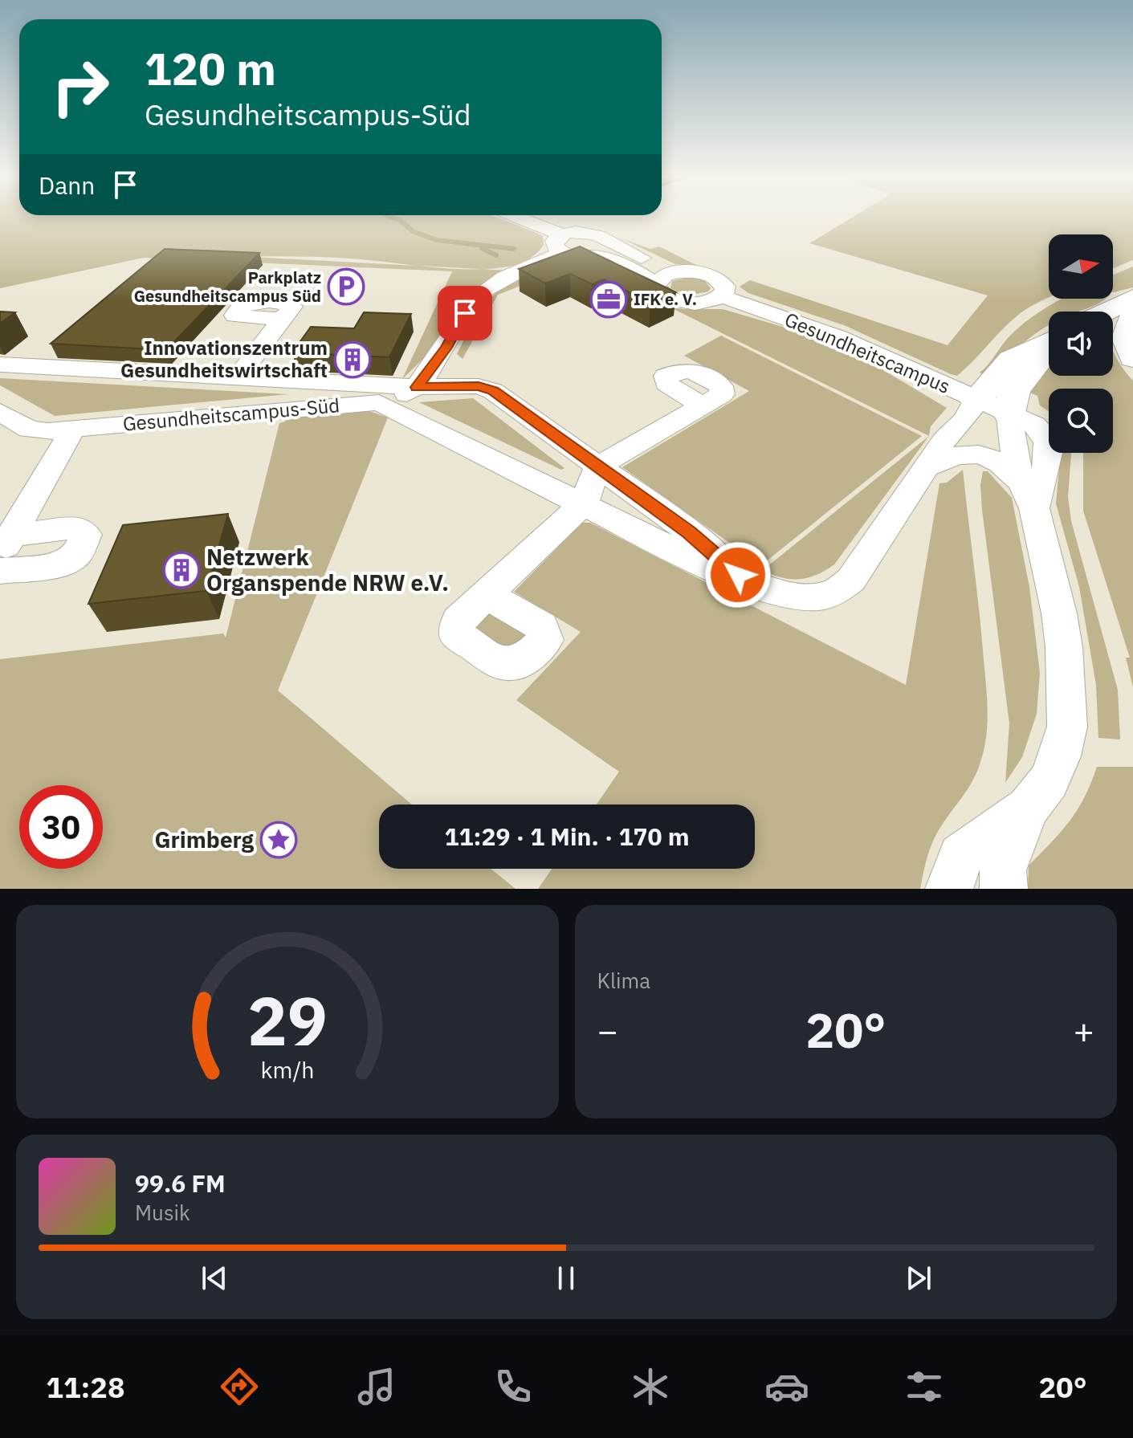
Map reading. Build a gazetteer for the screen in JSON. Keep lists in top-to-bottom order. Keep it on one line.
{"streets":{"street":["Gesundheitscampus","Gesundheitscampus-Süd"]},"crossings":[["Gesundheitscampus","Gesundheitscampus-Süd"]],"places":{"parking":["Parkplatz Gesundheitscampus Süd"],"office":["IFK e. V."],"building":["Innovationszentrum Gesundheitswirtschaft","Netzwerk Organspende NRW e.V."],"place":["Grimberg"]},"north":"right","page":{"turn":["120 m","Gesundheitscampus-Süd"],"then":"Dann","limit":"30","trip":"11:29 · 1 Min. · 170 m","tile":"Klima","heat":["−","20°","+"],"song":["99.6 FM","Musik"],"tabs":["11:28","20°"],"gauge":["29","km/h"]}}
